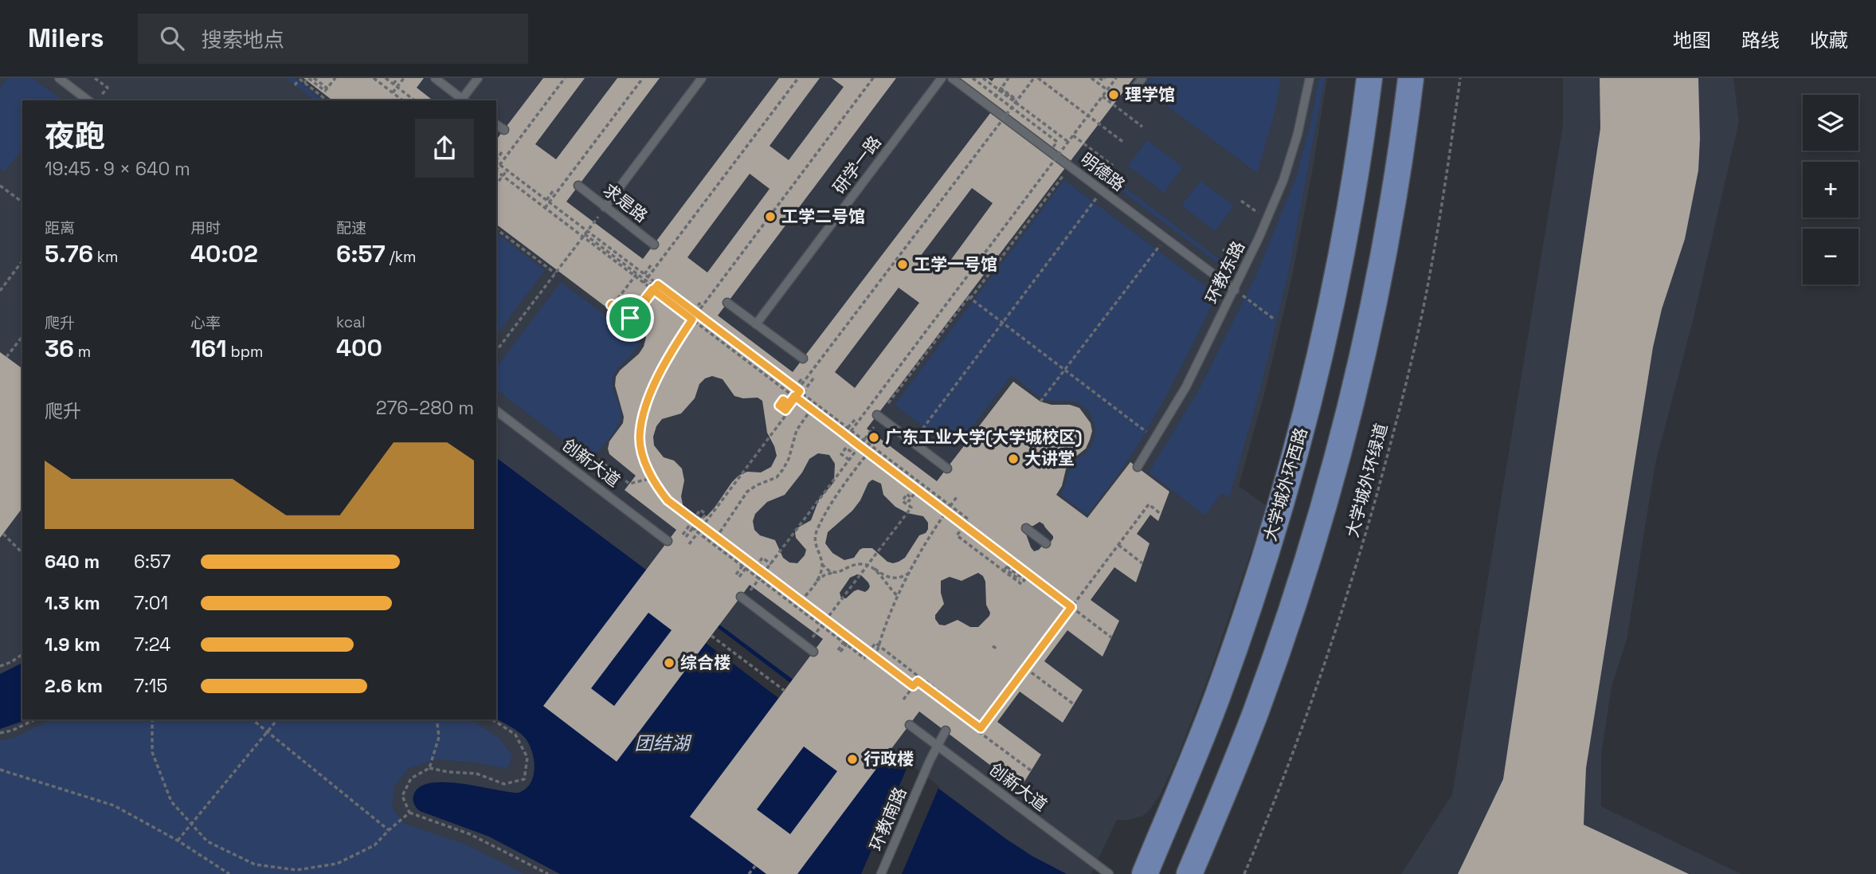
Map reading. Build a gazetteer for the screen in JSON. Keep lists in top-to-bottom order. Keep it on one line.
{"streets":{"main road":["大学城外环西路"],"lane":["研学一路","明德路","求是路","环教东路","创新大道","环教南路"],"path":["大学城外环绿道"]},"crossings":[["明德路","环教东路"],["创新大道","环教南路"]],"water":["团结湖"],"places":["理学馆","工学二号馆","工学一号馆","广东工业大学(大学城校区)","大讲堂","综合楼","行政楼"],"page":{"header":"Milers","search":"搜索地点","nav":["地图","路线","收藏"],"map_buttons":["+","−"],"heading":["夜跑","19:45 · 9 × 640 m"],"stats":[["距离","5.76 km"],["用时","40:02"],["配速","6:57 /km"],["爬升","36 m"],["心率","161 bpm"],["kcal","400"]],"chart":["爬升","276–280 m"],"list":[{"name":"640 m","note":"6:57"},{"name":"1.3 km","note":"7:01"},{"name":"1.9 km","note":"7:24"},{"name":"2.6 km","note":"7:15"}]}}
